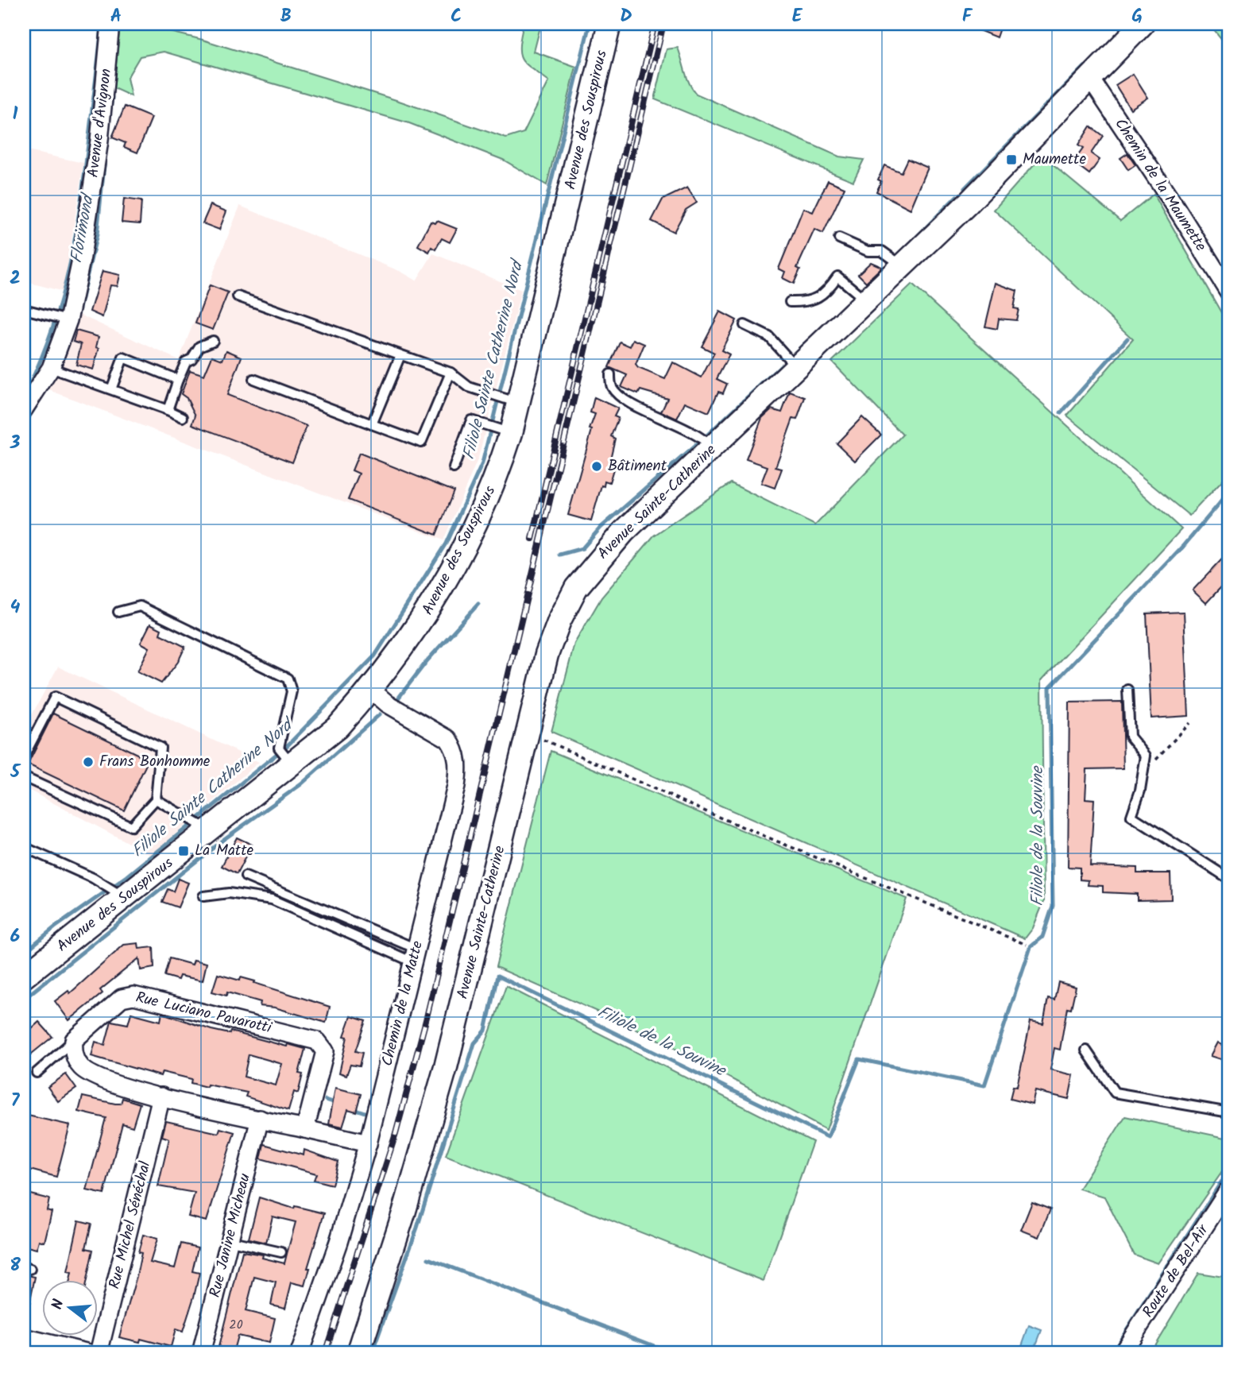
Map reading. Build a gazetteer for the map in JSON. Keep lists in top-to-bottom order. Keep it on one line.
{"streets":{"main road":["Avenue des Souspirous","Avenue Sainte-Catherine"],"street":["Avenue d'Avignon","Chemin de la Maumette","Chemin de la Matte","Rue Luciano Pavarotti","Rue Michel Sénéchal","Rue Janine Micheau","Route de Bel-Air"]},"crossings":[["Avenue des Souspirous","Chemin de la Matte"],["Chemin de la Maumette","Avenue Sainte-Catherine"]],"water":["Florimond","Filiole Sainte Catherine Nord","Filiole de la Souvine"],"places":{"transit":["Maumette","La Matte"],"other":["Bâtiment","Frans Bonhomme"]},"house_numbers":["20"],"north":"left","grid":{"columns":["A","B","C","D","E","F","G"],"rows":["1","2","3","4","5","6","7","8"]}}
